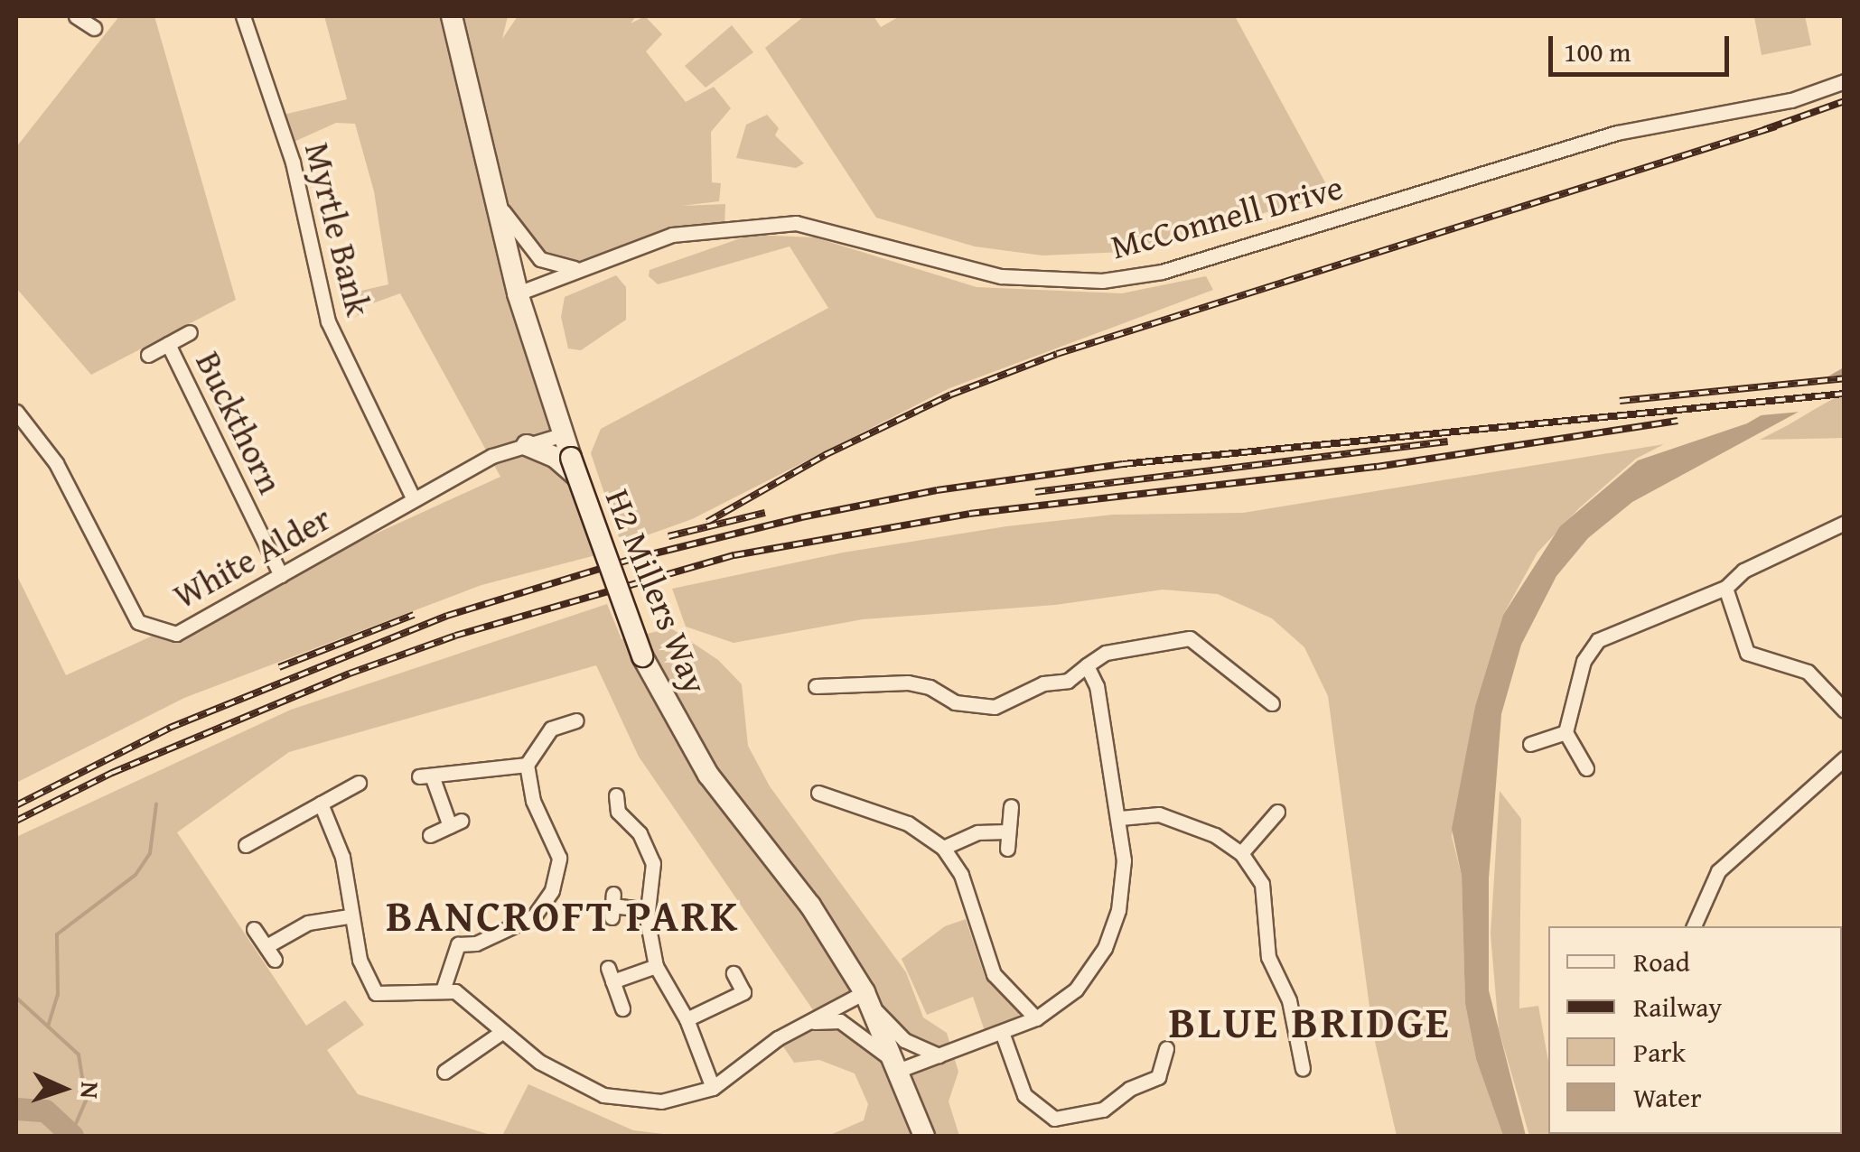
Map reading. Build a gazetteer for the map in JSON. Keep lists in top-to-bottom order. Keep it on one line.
{"streets":{"street":["McConnell Drive","Myrtle Bank","Buckthorn","White Alder","H2 Millers Way"]},"crossings":[["McConnell Drive","H2 Millers Way"],["Myrtle Bank","White Alder"],["Buckthorn","White Alder"],["White Alder","H2 Millers Way"]],"districts":["BANCROFT PARK","BLUE BRIDGE"],"legend":["Road","Railway","Park","Water"],"scale_bar":"100 m","north":"right"}
